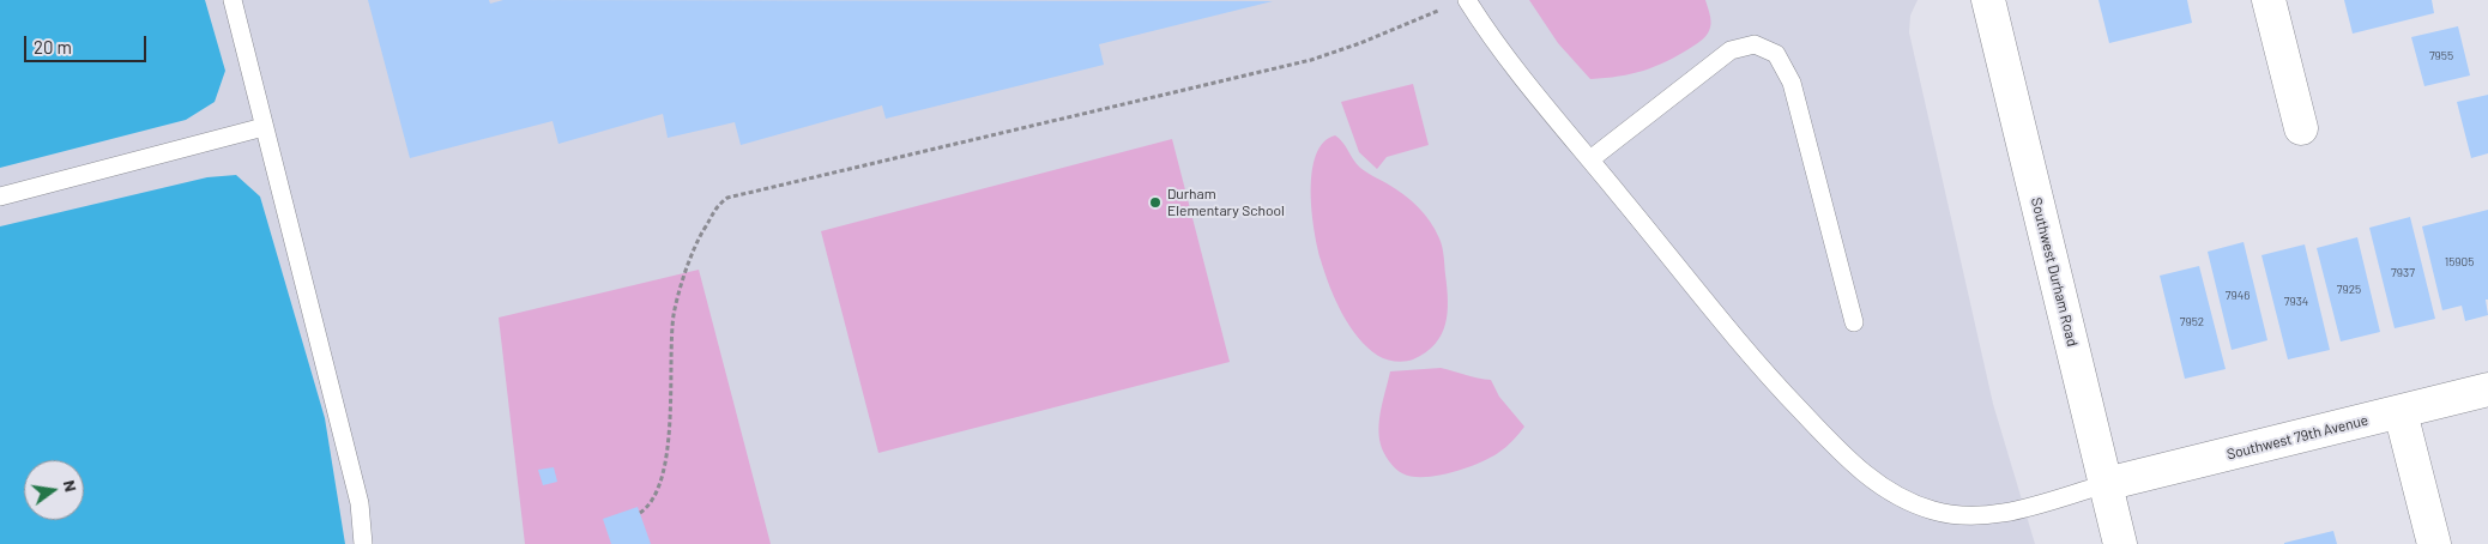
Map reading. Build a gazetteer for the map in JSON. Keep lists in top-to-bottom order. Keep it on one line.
{"streets":{"street":["Southwest Durham Road","Southwest 79th Avenue"]},"crossings":[["Southwest Durham Road","Southwest 79th Avenue"]],"places":["Durham Elementary School"],"house_numbers":["7955","15905","7937","7925","7946","7934","7952"],"scale_bar":"20 m","north":"right"}
